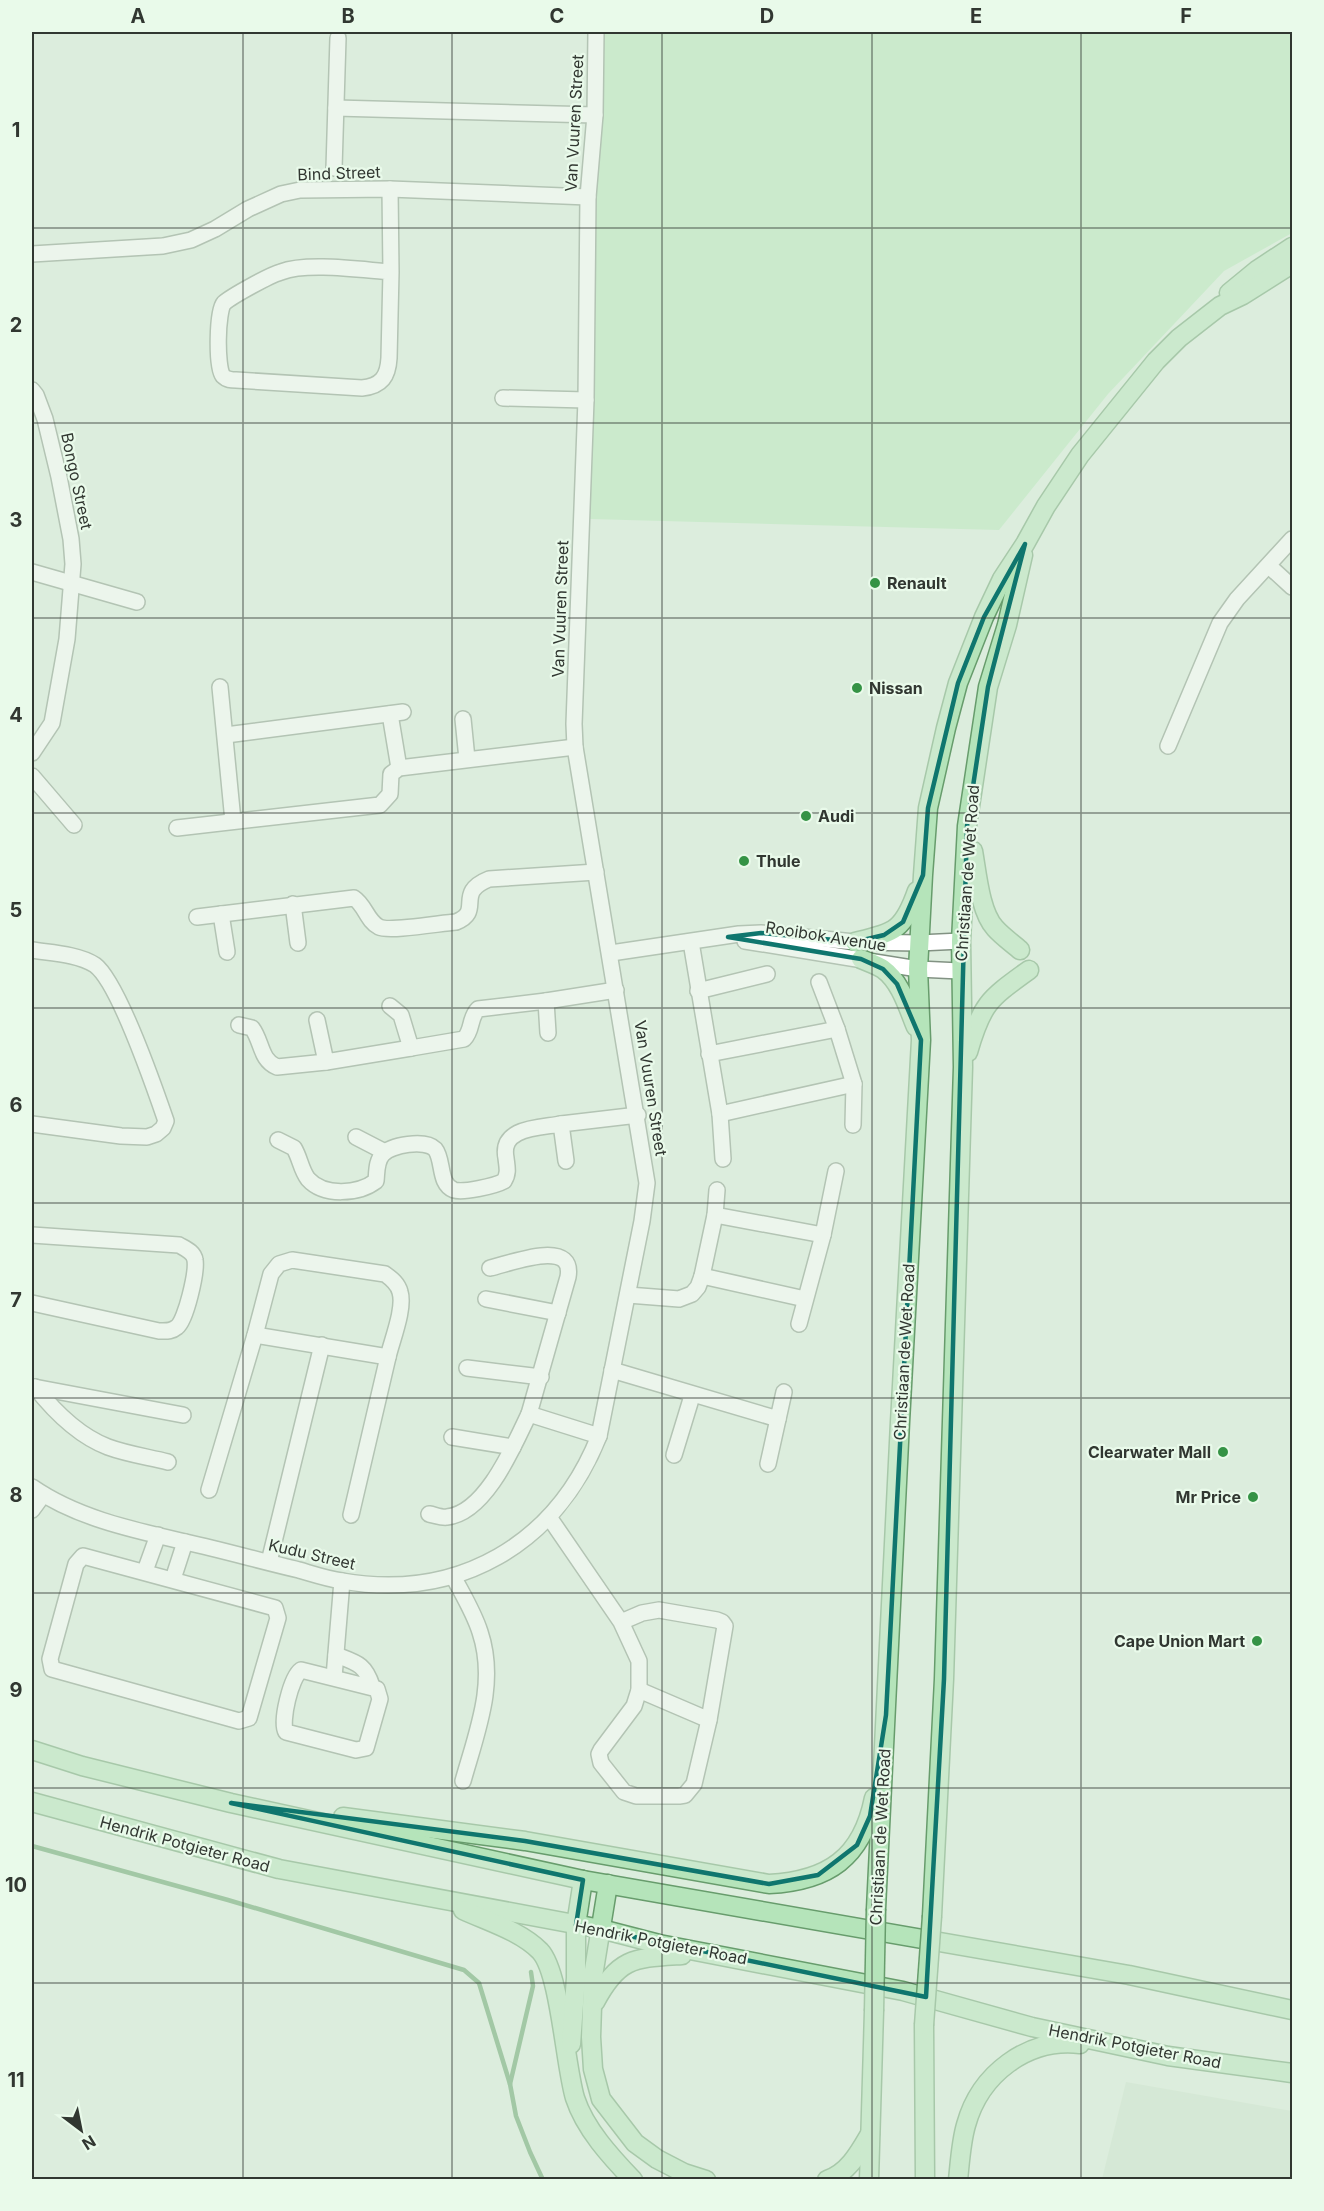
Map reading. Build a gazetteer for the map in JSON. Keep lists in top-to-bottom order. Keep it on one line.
{"streets":{"main road":["Christiaan de Wet Road","Hendrik Potgieter Road"],"street":["Van Vuuren Street","Bind Street","Bongo Street","Rooibok Avenue","Kudu Street"]},"crossings":[["Van Vuuren Street","Bind Street"],["Van Vuuren Street","Rooibok Avenue"],["Van Vuuren Street","Kudu Street"],["Christiaan de Wet Road","Rooibok Avenue"]],"places":["Renault","Nissan","Audi","Thule","Clearwater Mall","Mr Price","Cape Union Mart"],"north":"bottom right","grid":{"columns":["A","B","C","D","E","F"],"rows":["1","2","3","4","5","6","7","8","9","10","11"]}}
